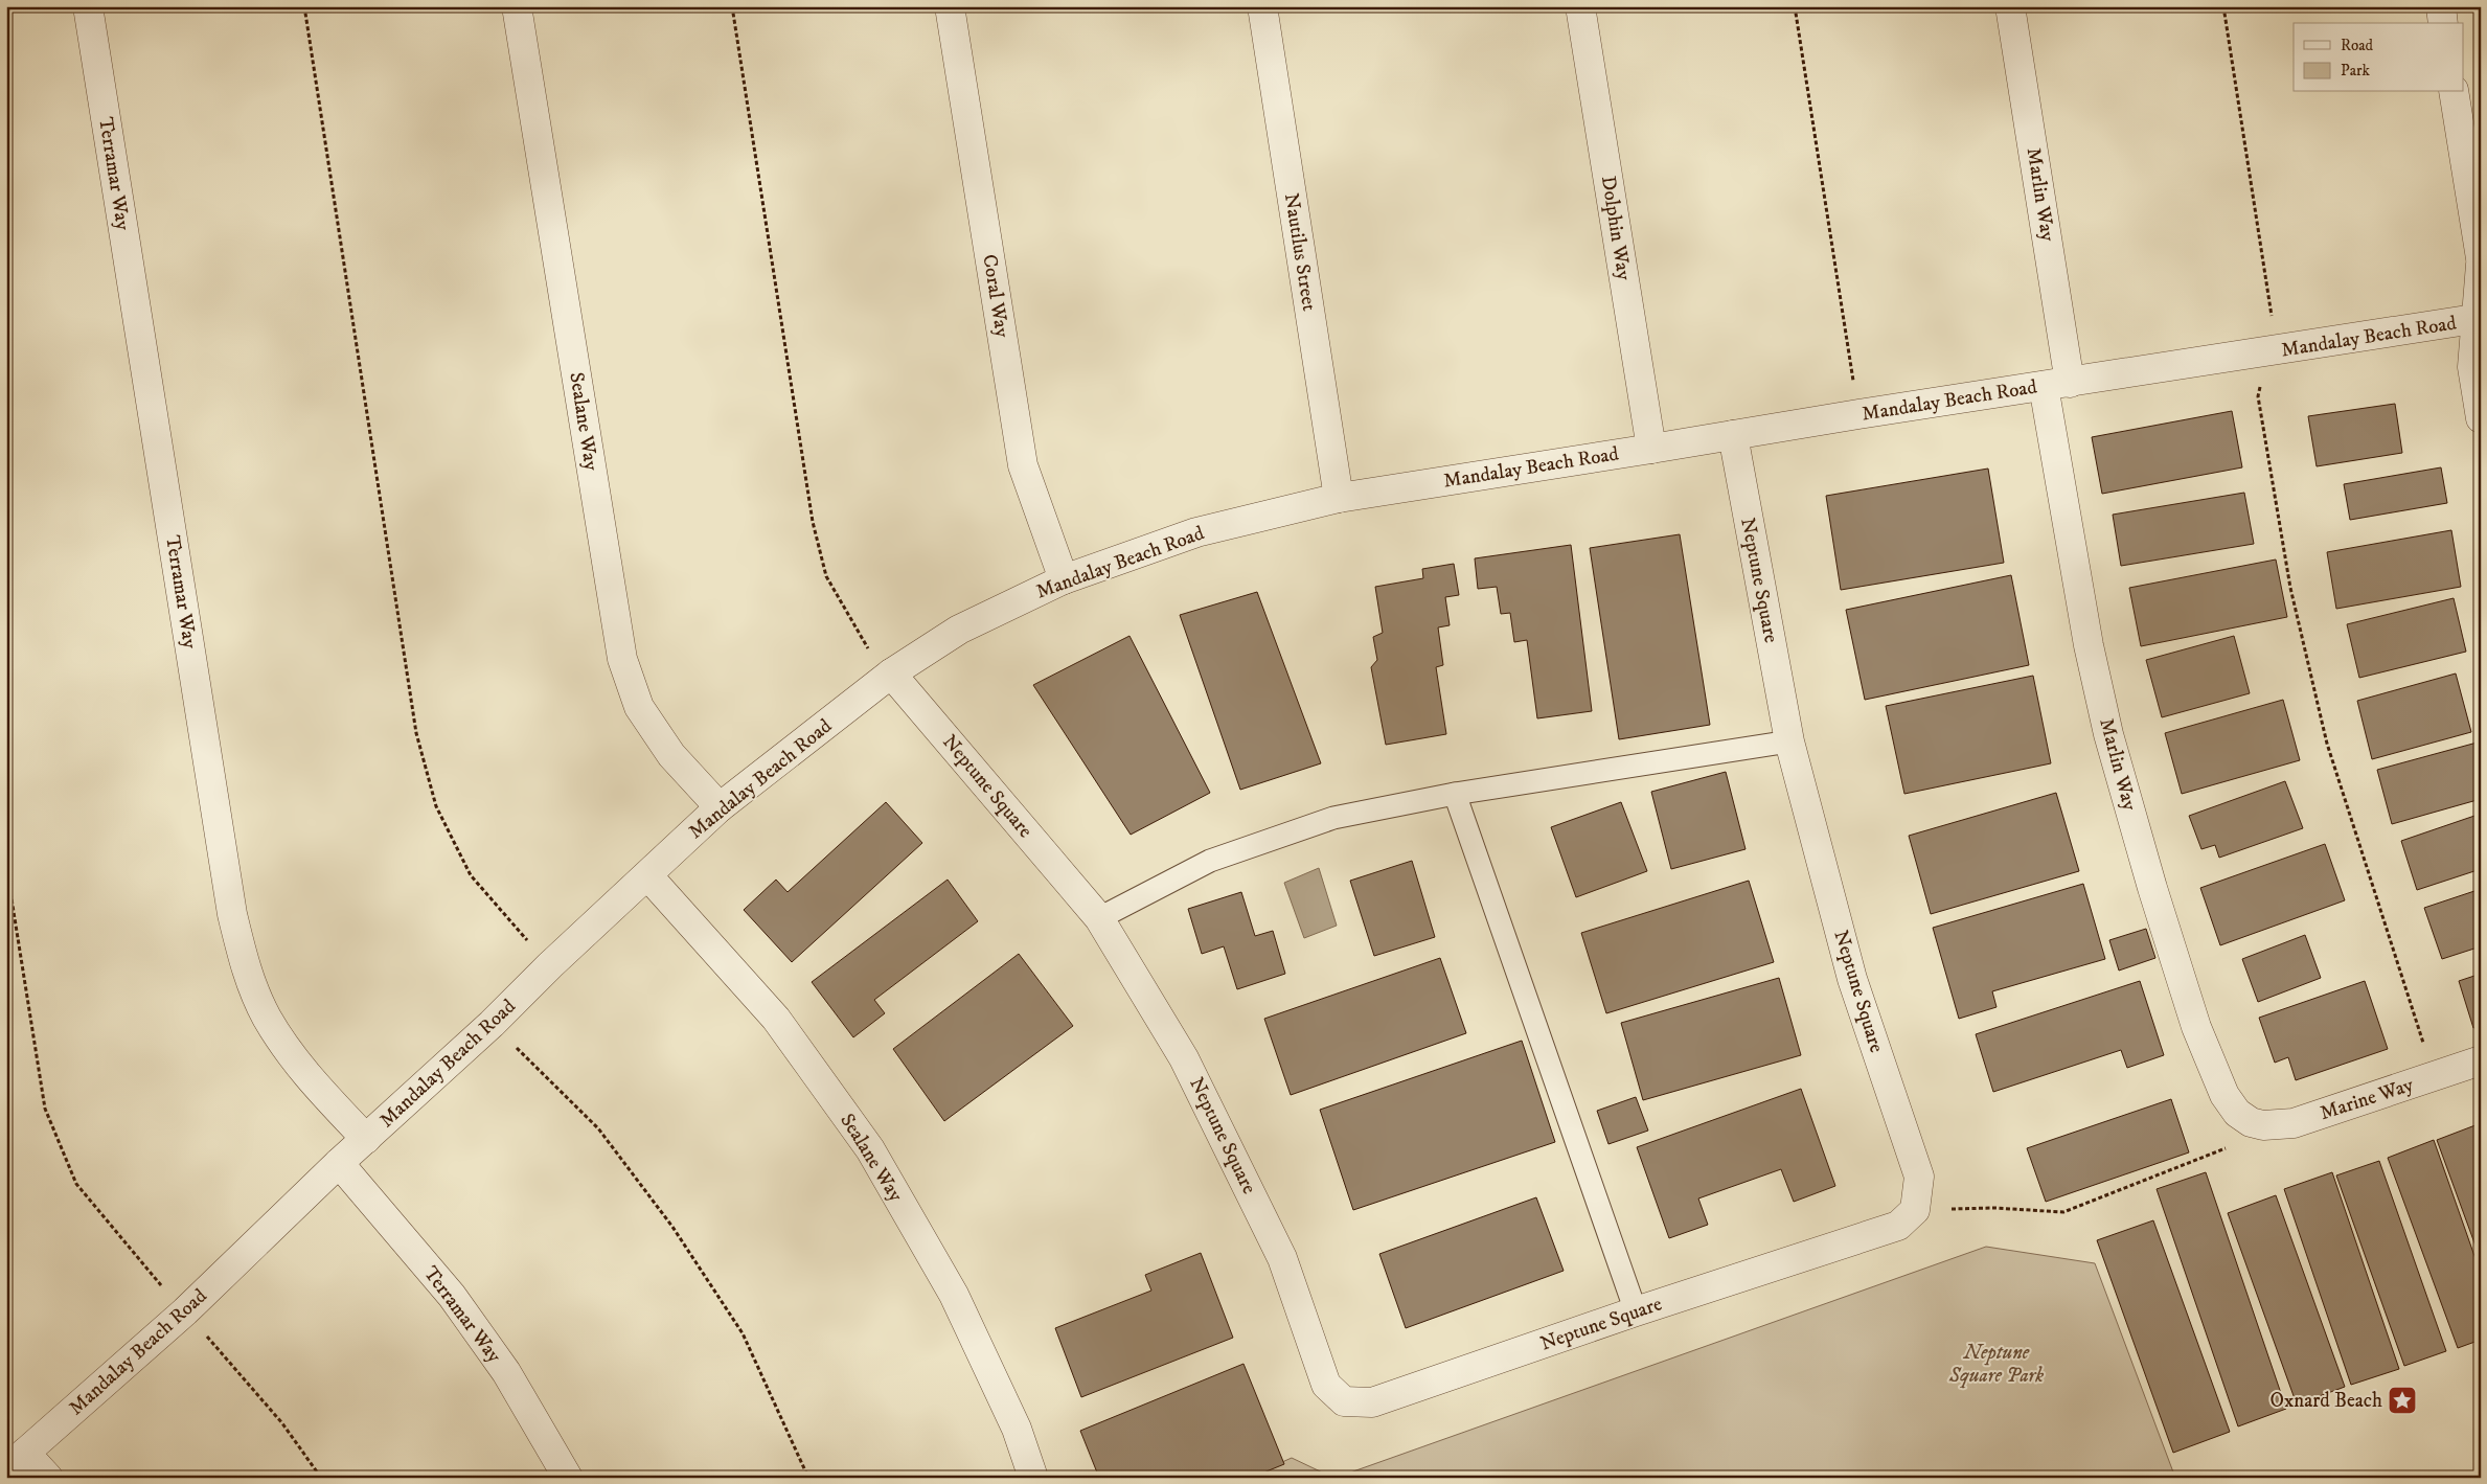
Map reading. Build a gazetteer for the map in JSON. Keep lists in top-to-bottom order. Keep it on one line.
{"streets":{"street":["Terramar Way","Marlin Way","Dolphin Way","Nautilus Street","Coral Way","Mandalay Beach Road","Sealane Way","Neptune Square","Marine Way"]},"crossings":[["Terramar Way","Mandalay Beach Road"],["Marlin Way","Mandalay Beach Road"],["Marlin Way","Marine Way"],["Dolphin Way","Mandalay Beach Road"],["Nautilus Street","Mandalay Beach Road"],["Coral Way","Mandalay Beach Road"],["Mandalay Beach Road","Sealane Way"],["Mandalay Beach Road","Neptune Square"]],"parks":["Neptune Square Park"],"places":{"place":["Oxnard Beach"]},"legend":["Road","Park"]}
